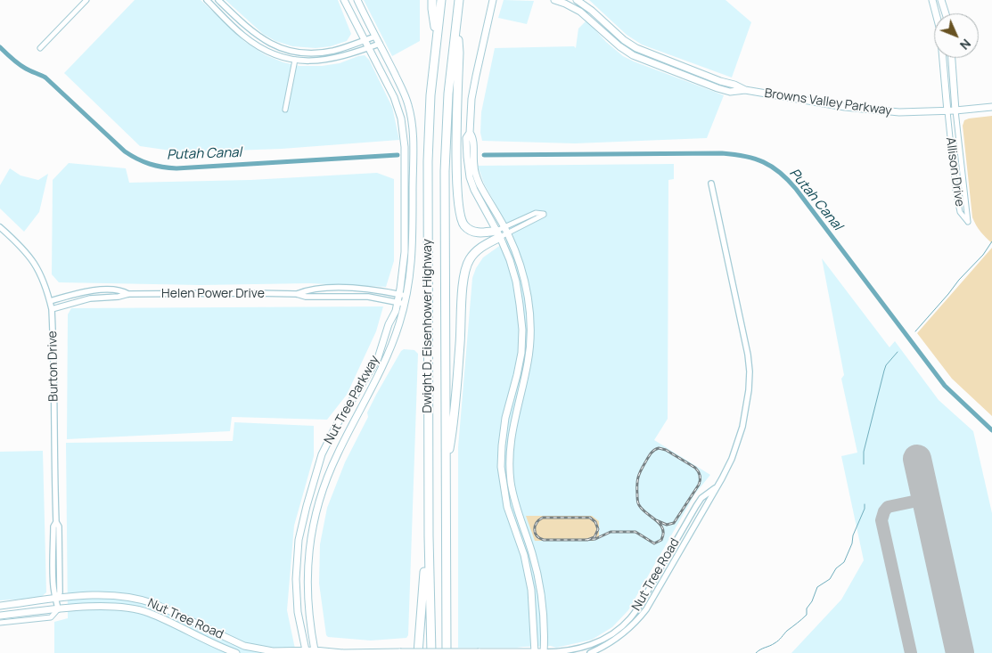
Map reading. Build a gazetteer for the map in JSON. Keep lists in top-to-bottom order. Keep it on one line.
{"streets":{"highway":["Dwight D. Eisenhower Highway"],"main road":["Browns Valley Parkway","Allison Drive","Nut Tree Parkway","Nut Tree Road"],"street":["Helen Power Drive","Burton Drive"]},"crossings":[["Browns Valley Parkway","Allison Drive"],["Helen Power Drive","Burton Drive"],["Helen Power Drive","Nut Tree Parkway"],["Burton Drive","Nut Tree Road"],["Nut Tree Parkway","Nut Tree Road"]],"water":["Putah Canal"],"north":"bottom right"}
